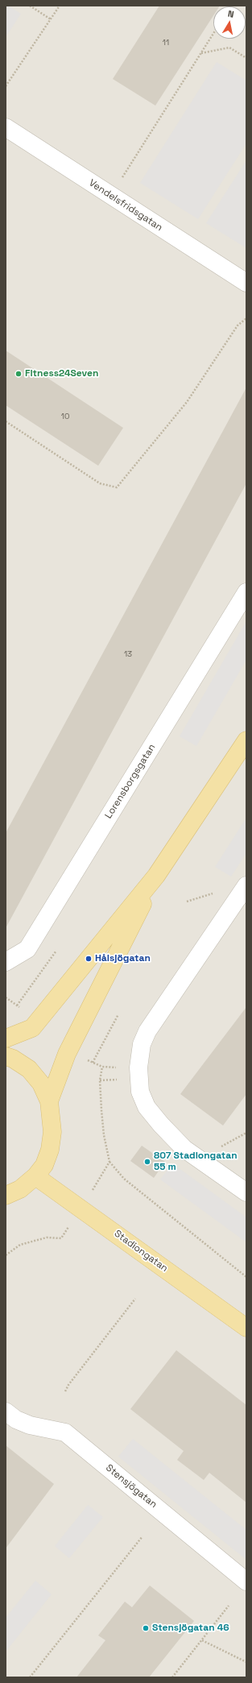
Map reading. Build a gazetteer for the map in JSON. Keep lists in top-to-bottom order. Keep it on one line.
{"streets":{"main road":["Stadiongatan"],"street":["Vendelsfridsgatan","Lorensborgsgatan","Stensjögatan"]},"places":["Fitness24Seven","Hålsjögatan","807 Stadiongatan 55 m","Stensjögatan 46"],"house_numbers":["11","10","13"],"north":"top"}
